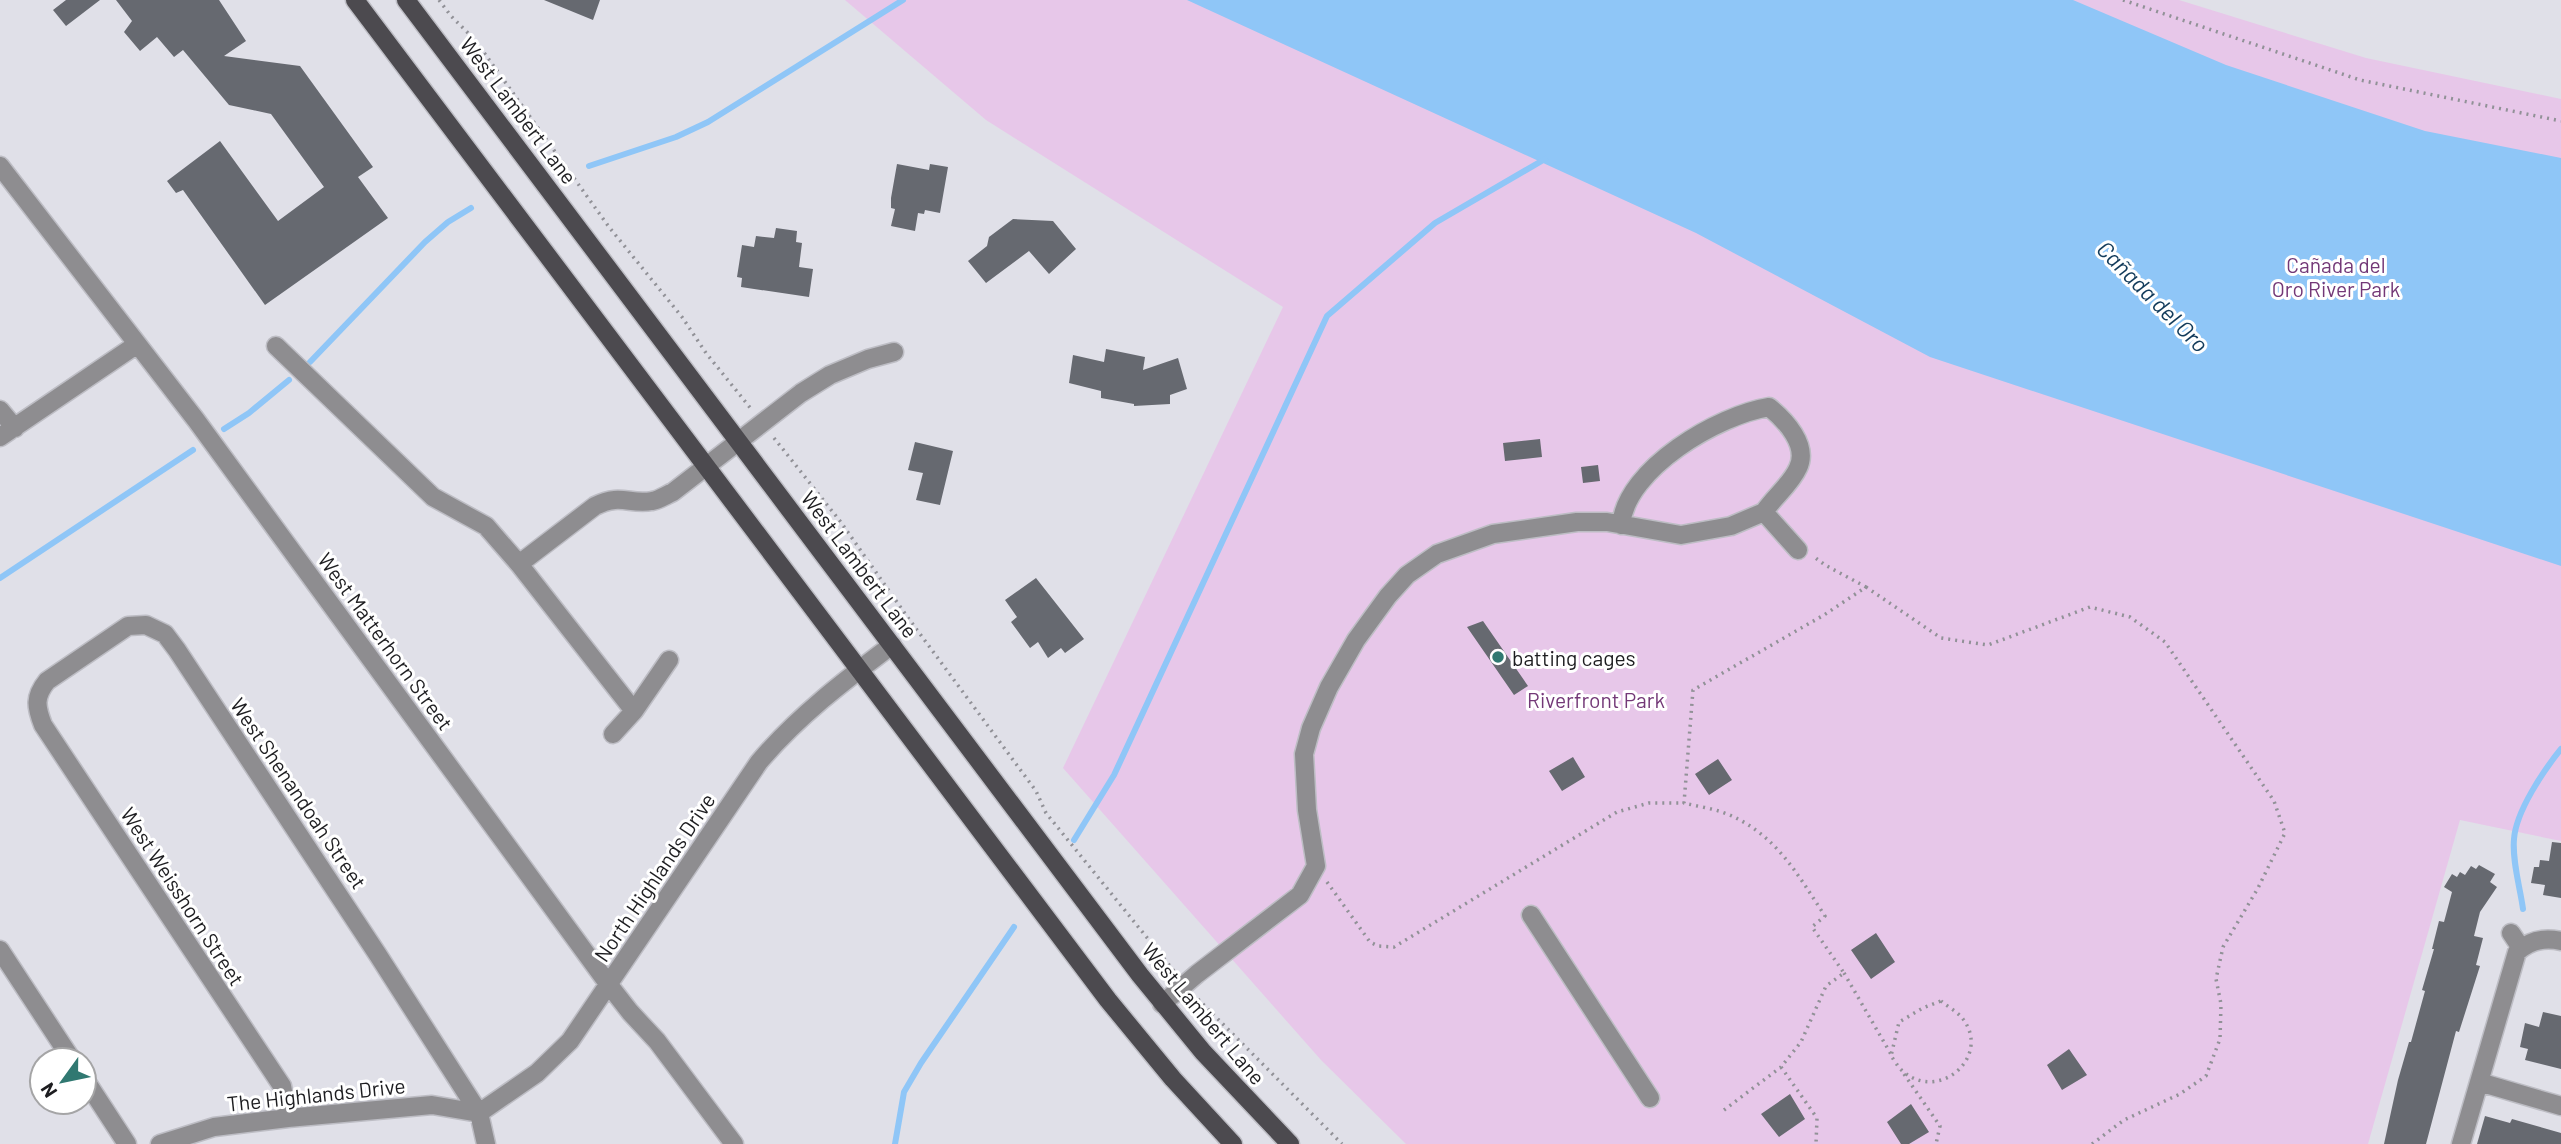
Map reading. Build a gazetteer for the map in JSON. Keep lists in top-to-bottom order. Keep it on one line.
{"streets":{"main road":["West Lambert Lane"],"street":["West Matterhorn Street","West Shenandoah Street","North Highlands Drive","West Weisshorn Street","The Highlands Drive"]},"crossings":[["West Lambert Lane","North Highlands Drive"],["West Matterhorn Street","North Highlands Drive"],["West Shenandoah Street","North Highlands Drive"],["West Shenandoah Street","West Weisshorn Street"],["West Shenandoah Street","The Highlands Drive"],["North Highlands Drive","The Highlands Drive"],["West Weisshorn Street","The Highlands Drive"]],"water":["Cañada del Oro"],"parks":["Cañada del Oro River Park","Riverfront Park"],"places":["batting cages"],"north":"bottom left"}
